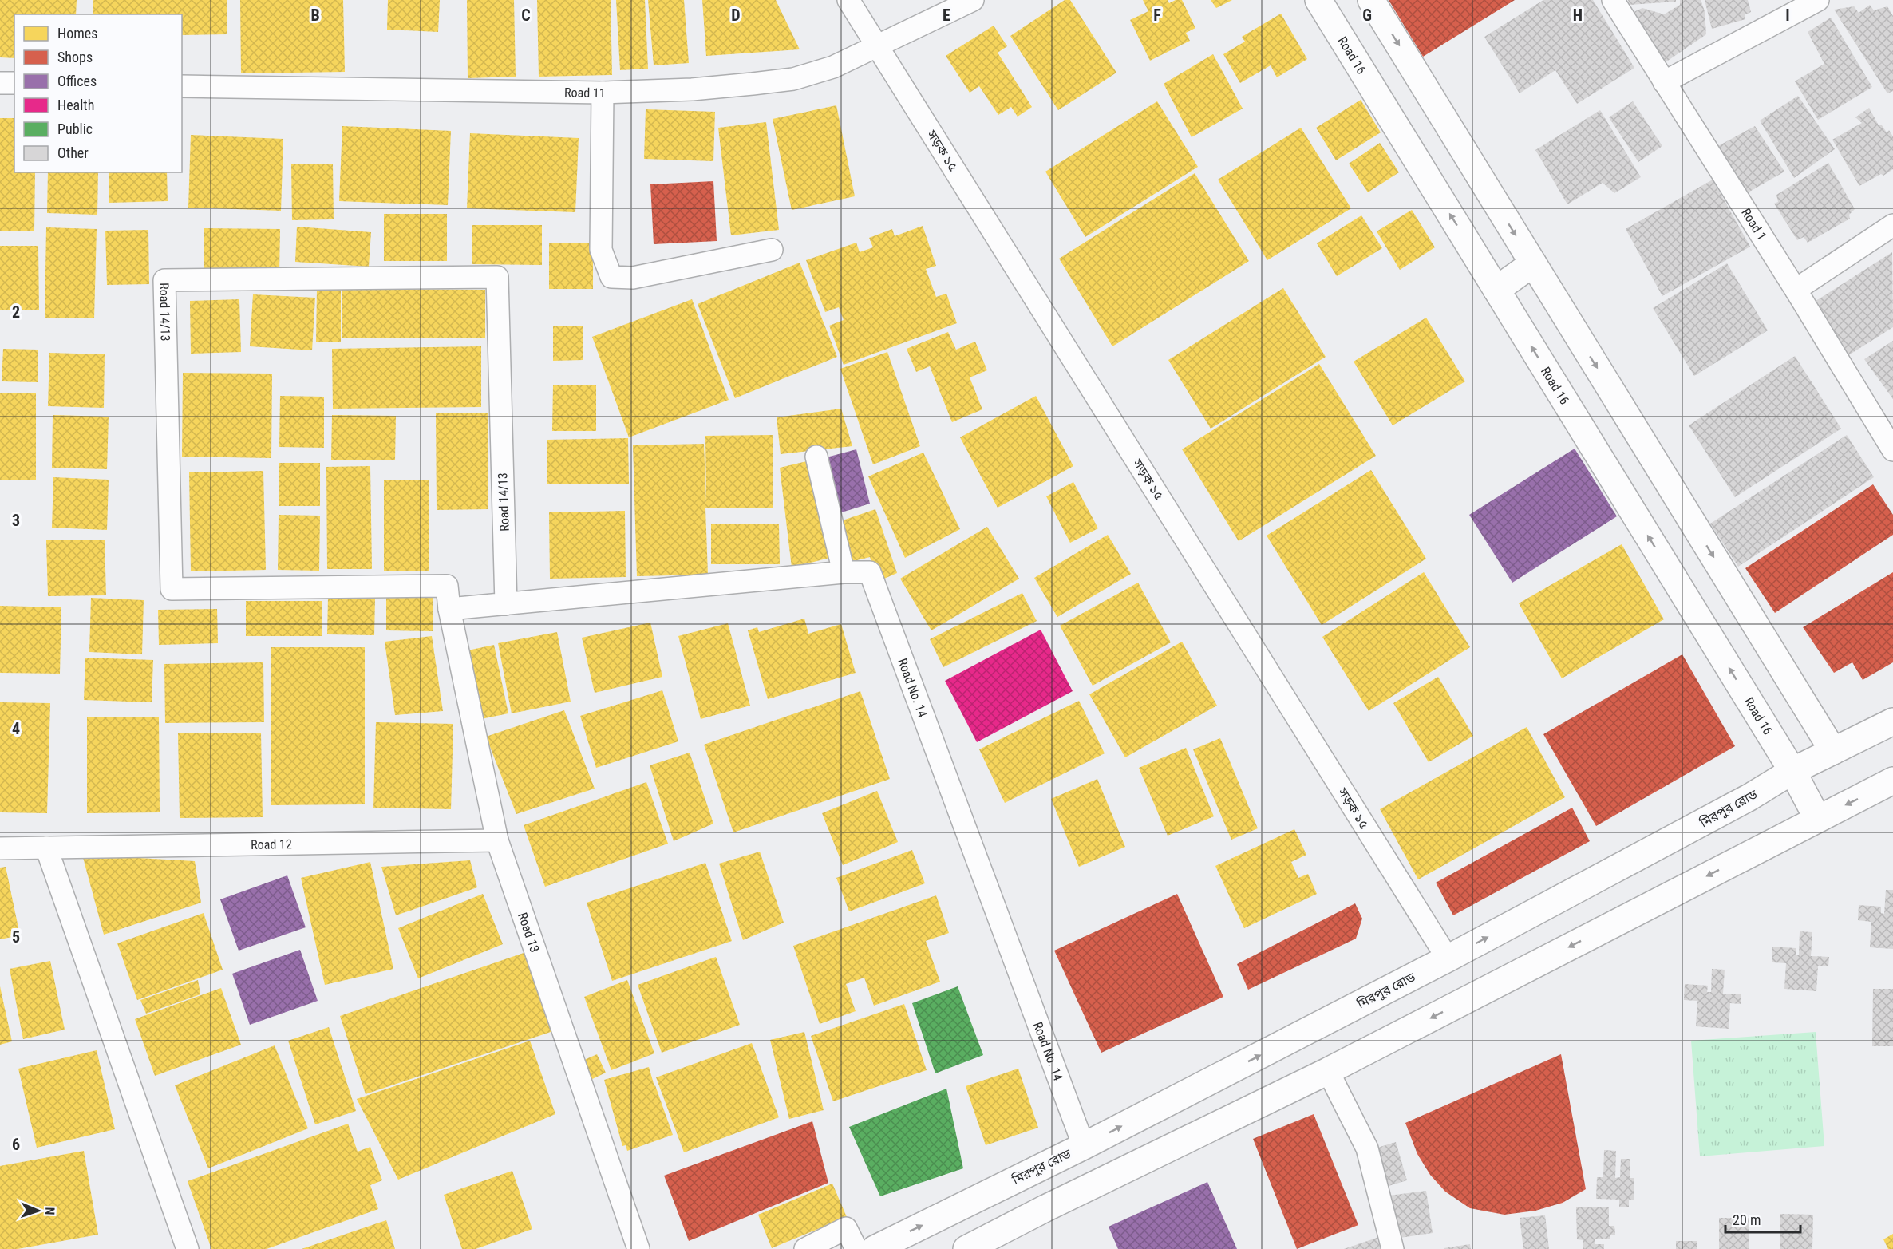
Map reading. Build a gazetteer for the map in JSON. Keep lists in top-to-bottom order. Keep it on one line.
{"streets":{"main road":["Road 16","মিরপুর রোড"],"street":["Road 11","সড়ক ১৫","Road 1","Road 14/13","Road No. 14","Road 12","Road 13"]},"crossings":[["Road 16","মিরপুর রোড"],["Road 11","সড়ক ১৫"],["সড়ক ১৫","মিরপুর রোড"],["Road 14/13","Road No. 14"],["Road 14/13","Road 13"],["Road No. 14","মিরপুর রোড"],["Road 12","Road 13"]],"legend":["Homes","Shops","Offices","Health","Public","Other"],"scale_bar":"20 m","north":"right","grid":{"columns":["B","C","D","E","F","G","H","I"],"rows":["2","3","4","5","6"]}}
